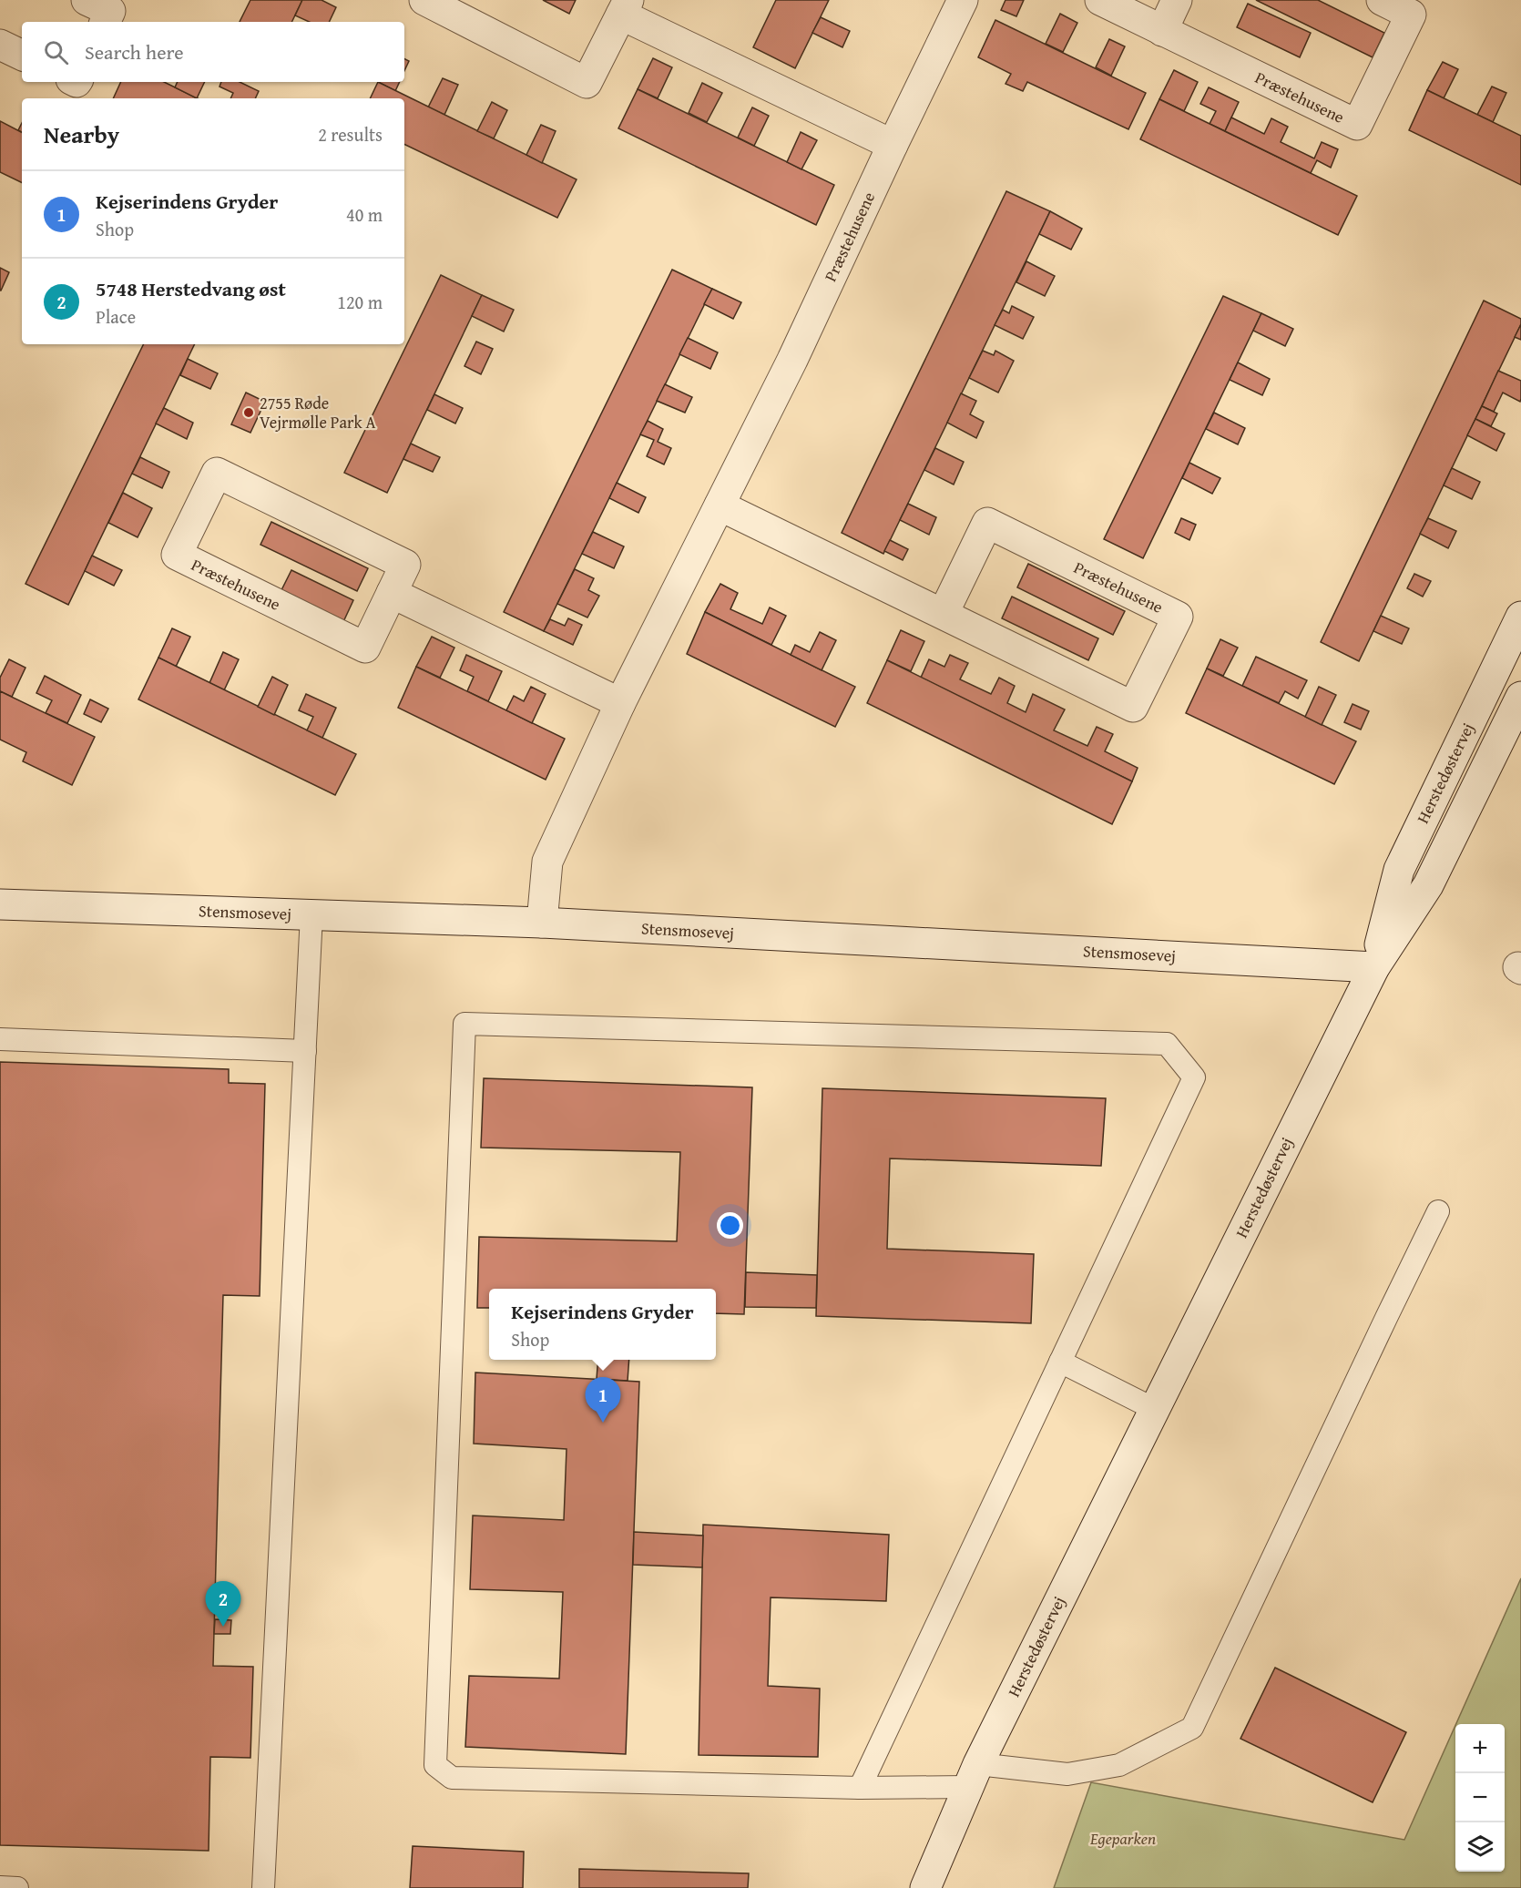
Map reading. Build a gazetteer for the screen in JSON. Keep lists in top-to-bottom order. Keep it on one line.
{"streets":{"street":["Præstehusene","Herstedøstervej","Stensmosevej"]},"crossings":[["Præstehusene","Stensmosevej"],["Herstedøstervej","Stensmosevej"]],"parks":["Egeparken"],"places":["2755 Røde Vejrmølle Park A"],"page":{"search":"Search here","heading":["Nearby","2 results"],"list":[{"mark":"1","name":"Kejserindens Gryder","note":"Shop","value":"40 m"},{"mark":"2","name":"5748 Herstedvang øst","note":"Place","value":"120 m"}],"popup":["Kejserindens Gryder","Shop"],"pins":["1","2"],"map_buttons":["+","−"]}}
